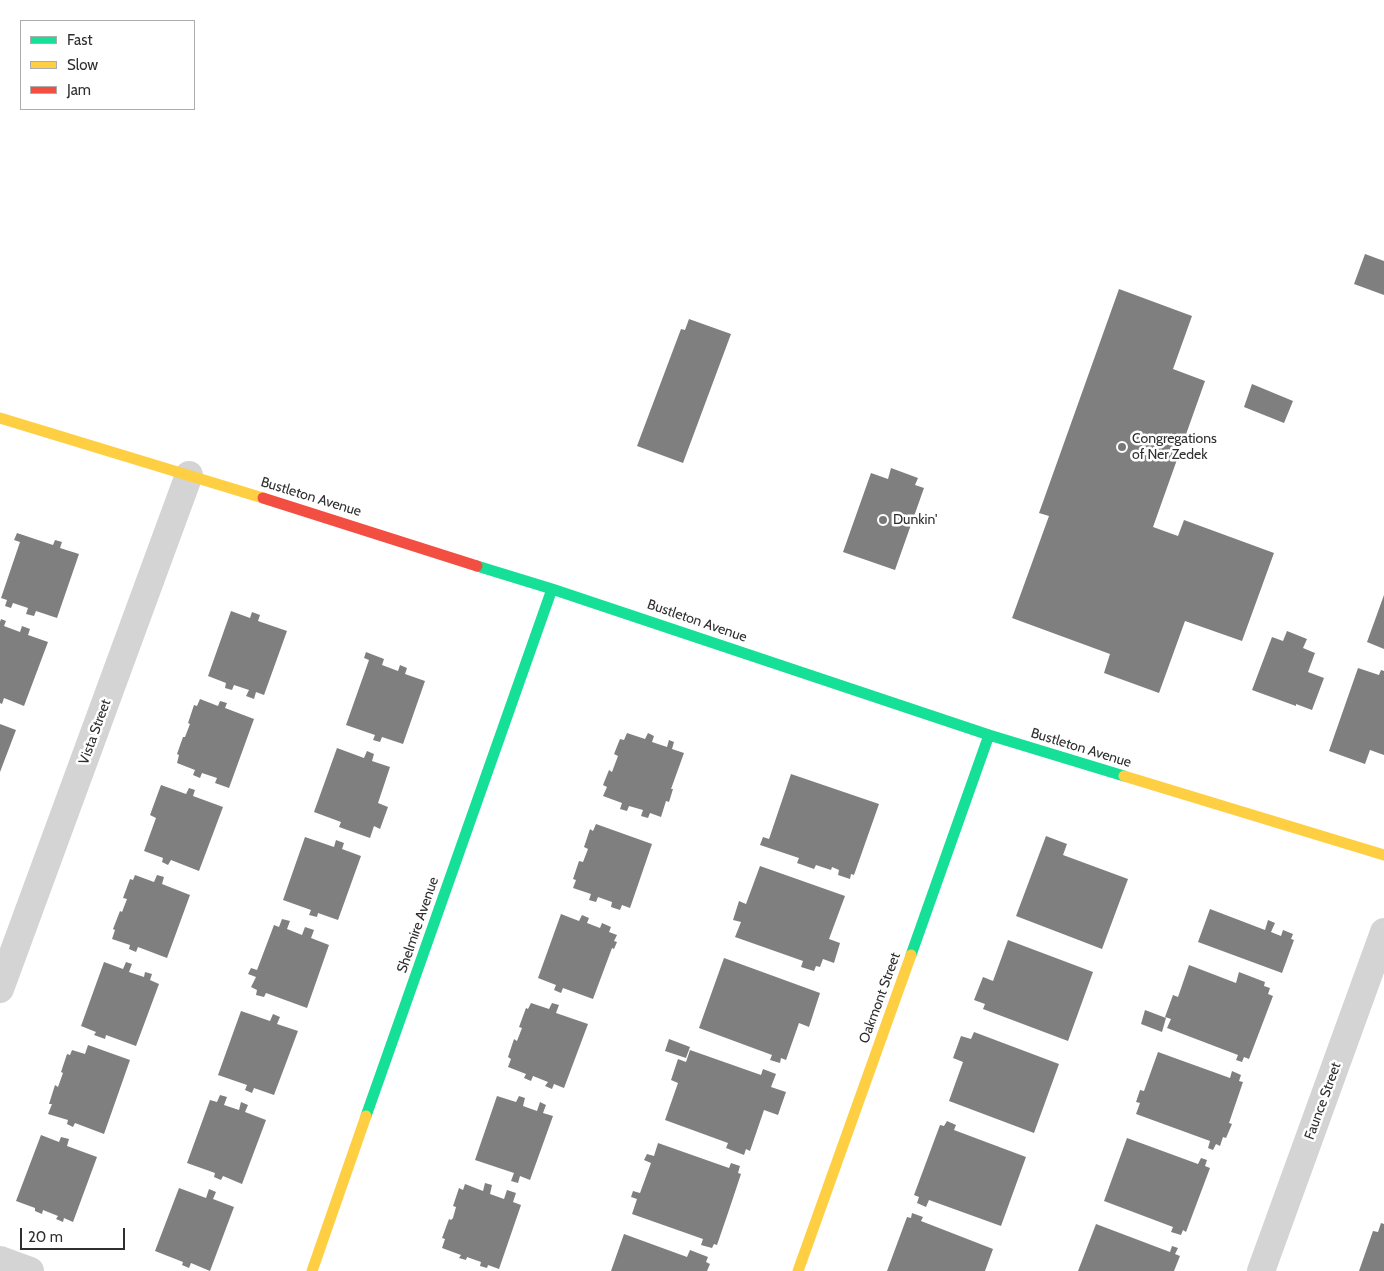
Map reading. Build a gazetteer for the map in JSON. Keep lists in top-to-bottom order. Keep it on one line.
{"streets":{"main road":["Bustleton Avenue","Shelmire Avenue","Oakmont Street"],"street":["Vista Street","Faunce Street"]},"crossings":[["Bustleton Avenue","Vista Street"],["Bustleton Avenue","Shelmire Avenue"],["Bustleton Avenue","Oakmont Street"]],"places":["Congregations of Ner Zedek","Dunkin'"],"legend":["Fast","Slow","Jam"],"scale_bar":"20 m"}
